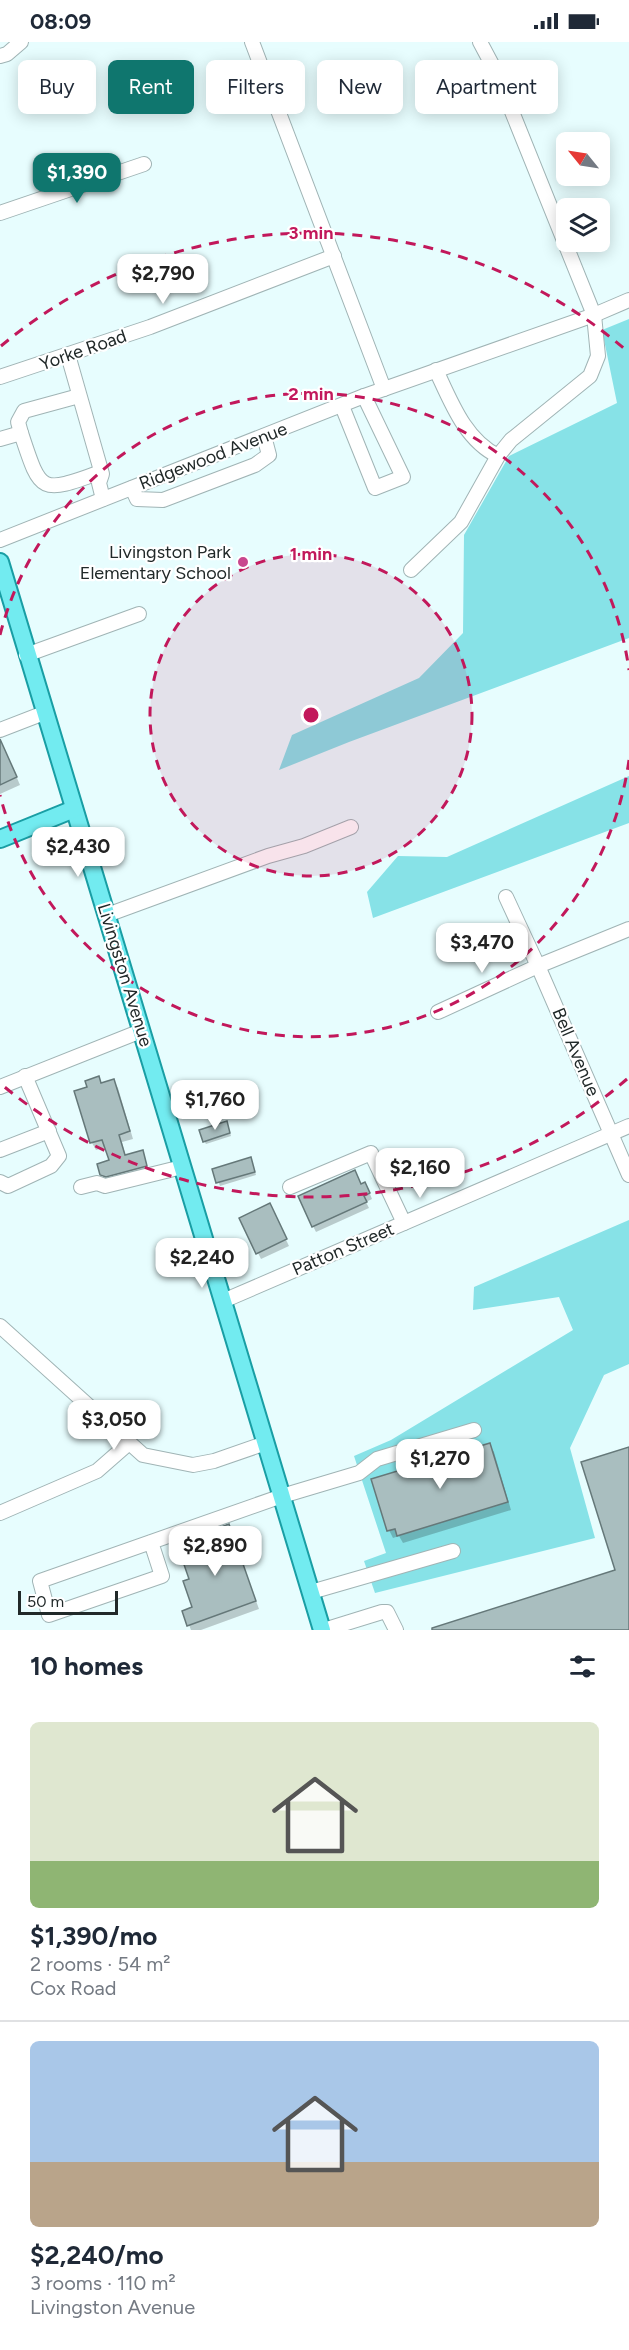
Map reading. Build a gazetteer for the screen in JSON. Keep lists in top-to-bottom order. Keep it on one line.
{"streets":{"main road":["Livingston Avenue"],"street":["Yorke Road","Ridgewood Avenue","Bell Avenue","Patton Street"]},"crossings":[["Livingston Avenue","Patton Street"],["Bell Avenue","Patton Street"]],"places":["Livingston Park Elementary School"],"scale_bar":"50 m","north":"top left","page":{"status":"08:09","chip":["Buy","Rent","Filters","New","Apartment"],"price":["$1,390","$2,790","$2,430","$3,470","$1,760","$2,160","$2,240","$3,050","$1,270","$2,890"],"scale":"50 m","heading":"10 homes","list":[{"name":"$1,390/mo","note":"2 rooms · 54 m² · Cox Road"},{"name":"$2,240/mo","note":"3 rooms · 110 m² · Livingston Avenue"}]},"rings":["3 min","2 min","1 min"]}
